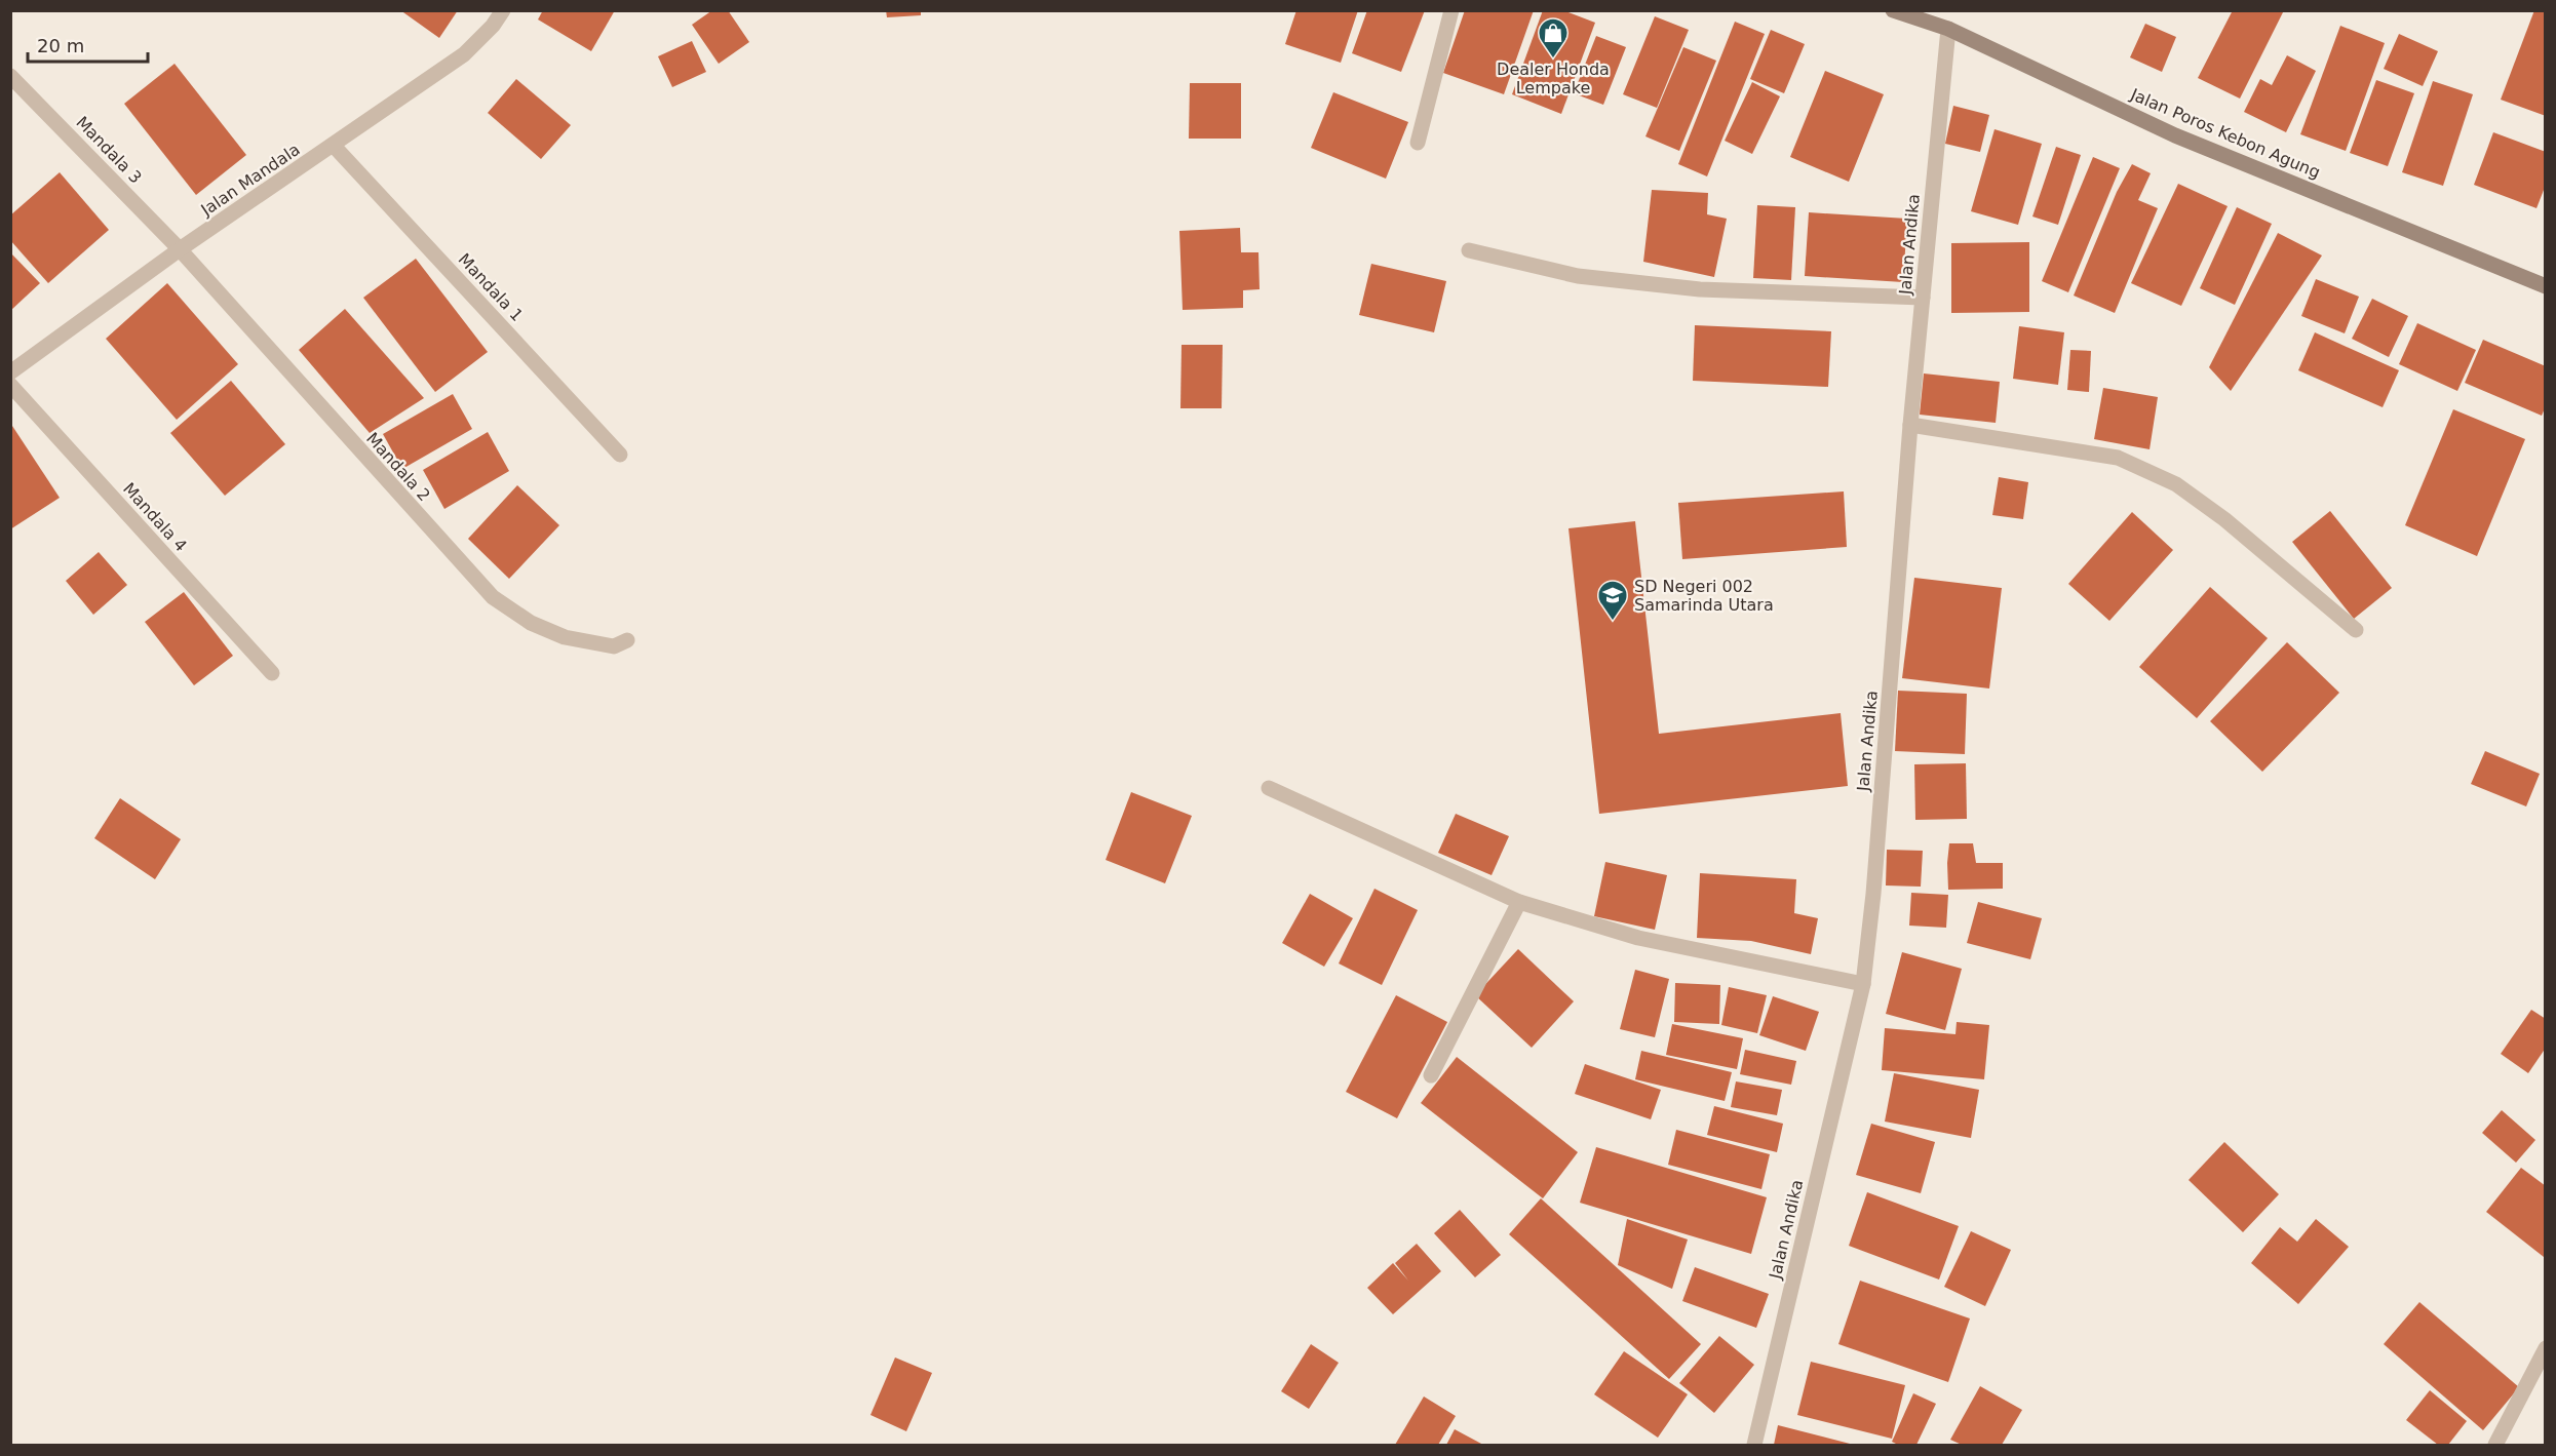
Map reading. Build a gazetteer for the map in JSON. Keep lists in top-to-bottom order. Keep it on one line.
{"streets":{"main road":["Jalan Poros Kebon Agung"],"street":["Mandala 3","Jalan Mandala","Jalan Andika","Mandala 1","Mandala 2","Mandala 4"]},"crossings":[["Jalan Poros Kebon Agung","Jalan Andika"],["Mandala 3","Jalan Mandala"],["Mandala 3","Mandala 2"],["Jalan Mandala","Mandala 1"],["Jalan Mandala","Mandala 2"]],"places":{"shop":["Dealer Honda Lempake"],"school or university":["SD Negeri 002 Samarinda Utara"]},"scale_bar":"20 m"}
